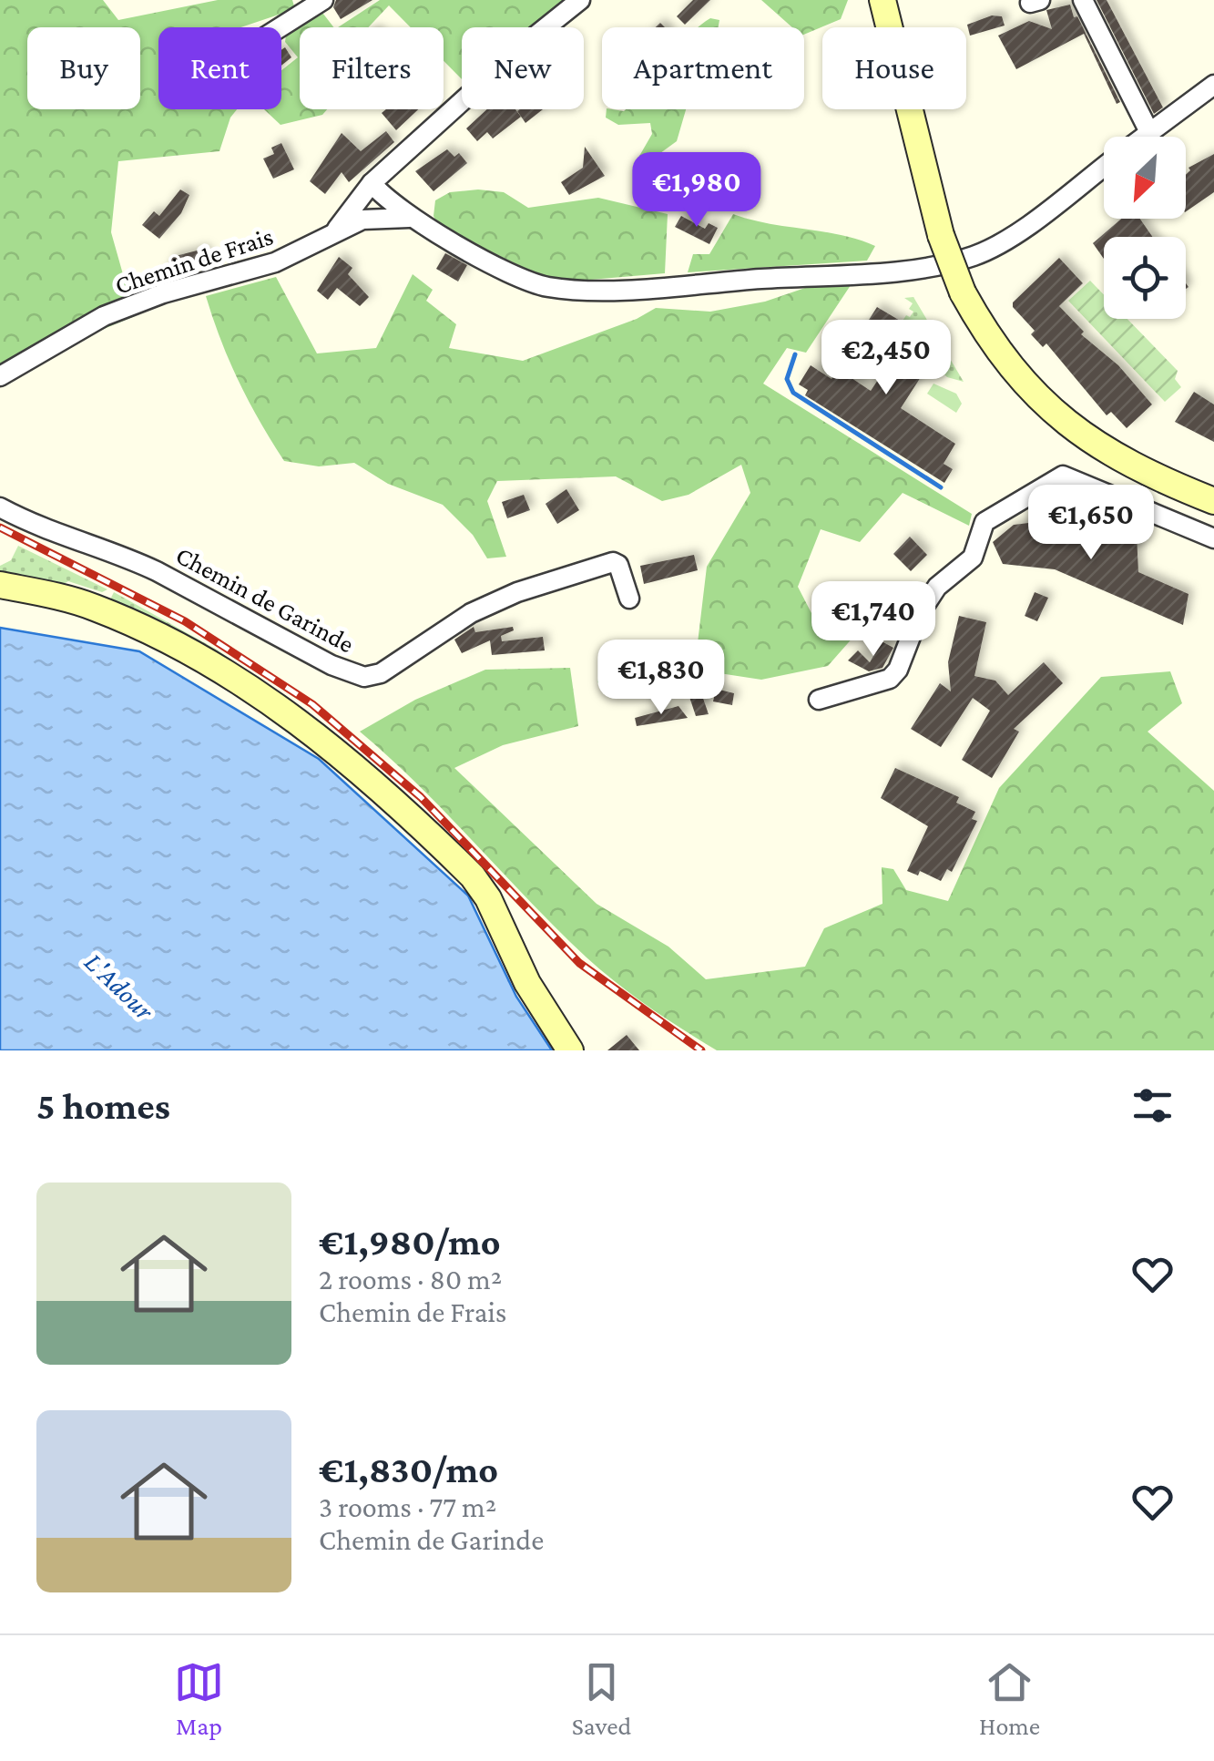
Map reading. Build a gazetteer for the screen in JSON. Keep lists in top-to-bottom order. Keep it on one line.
{"streets":{"street":["Chemin de Frais","Chemin de Garinde"]},"water":["L'Adour"],"north":"bottom left","page":{"chip":["Buy","Rent","Filters","New","Apartment","House"],"price":["€1,980","€2,450","€1,650","€1,740","€1,830"],"heading":"5 homes","list":[{"name":"€1,980/mo","note":"2 rooms · 80 m² · Chemin de Frais"},{"name":"€1,830/mo","note":"3 rooms · 77 m² · Chemin de Garinde"}],"tabs":["Map","Saved","Home"]}}
